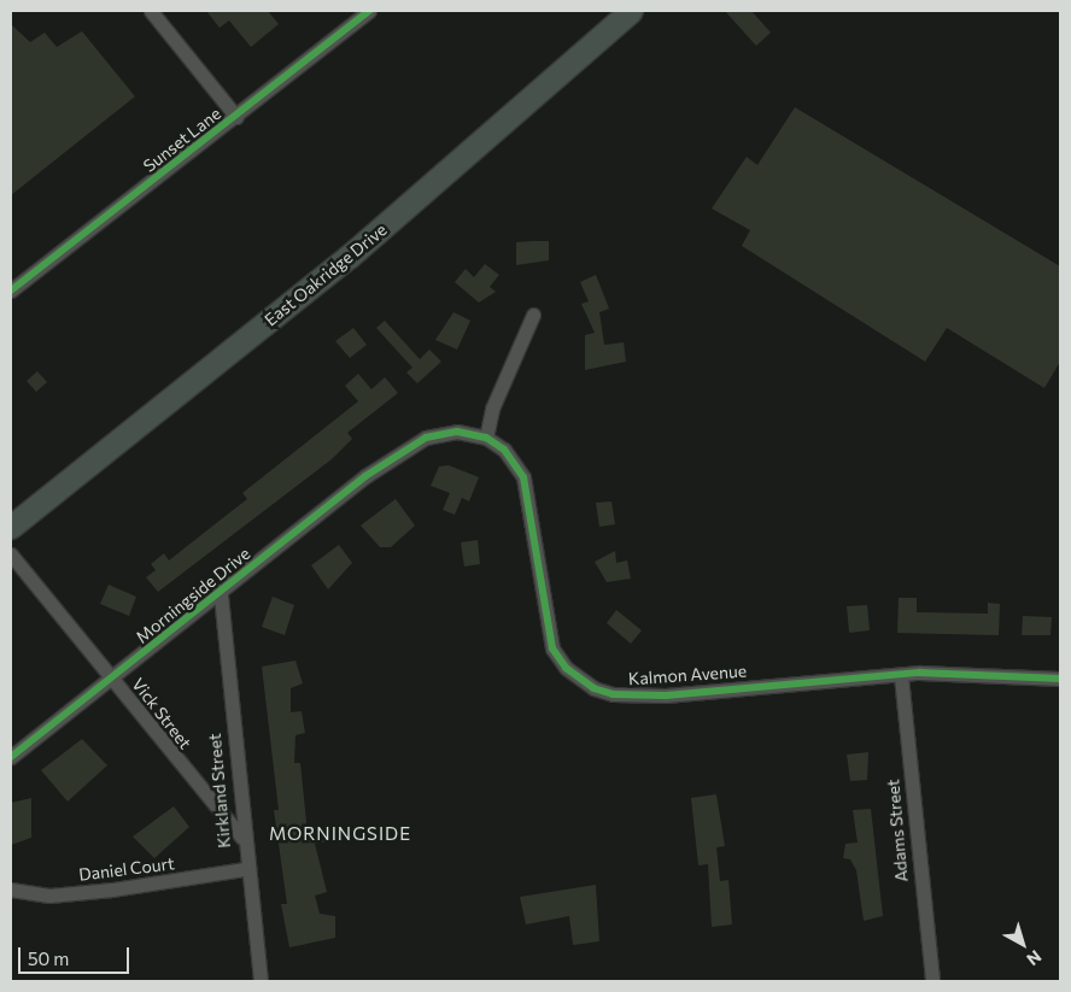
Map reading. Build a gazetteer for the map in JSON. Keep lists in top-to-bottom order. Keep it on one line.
{"streets":{"main road":["East Oakridge Drive"],"street":["Sunset Lane","Morningside Drive","Kalmon Avenue","Vick Street","Kirkland Street","Adams Street","Daniel Court"]},"crossings":[["Morningside Drive","Kalmon Avenue"],["Morningside Drive","Vick Street"],["Morningside Drive","Kirkland Street"],["Kalmon Avenue","Adams Street"],["Vick Street","Kirkland Street"],["Kirkland Street","Daniel Court"]],"districts":["MORNINGSIDE"],"scale_bar":"50 m","north":"bottom right"}
